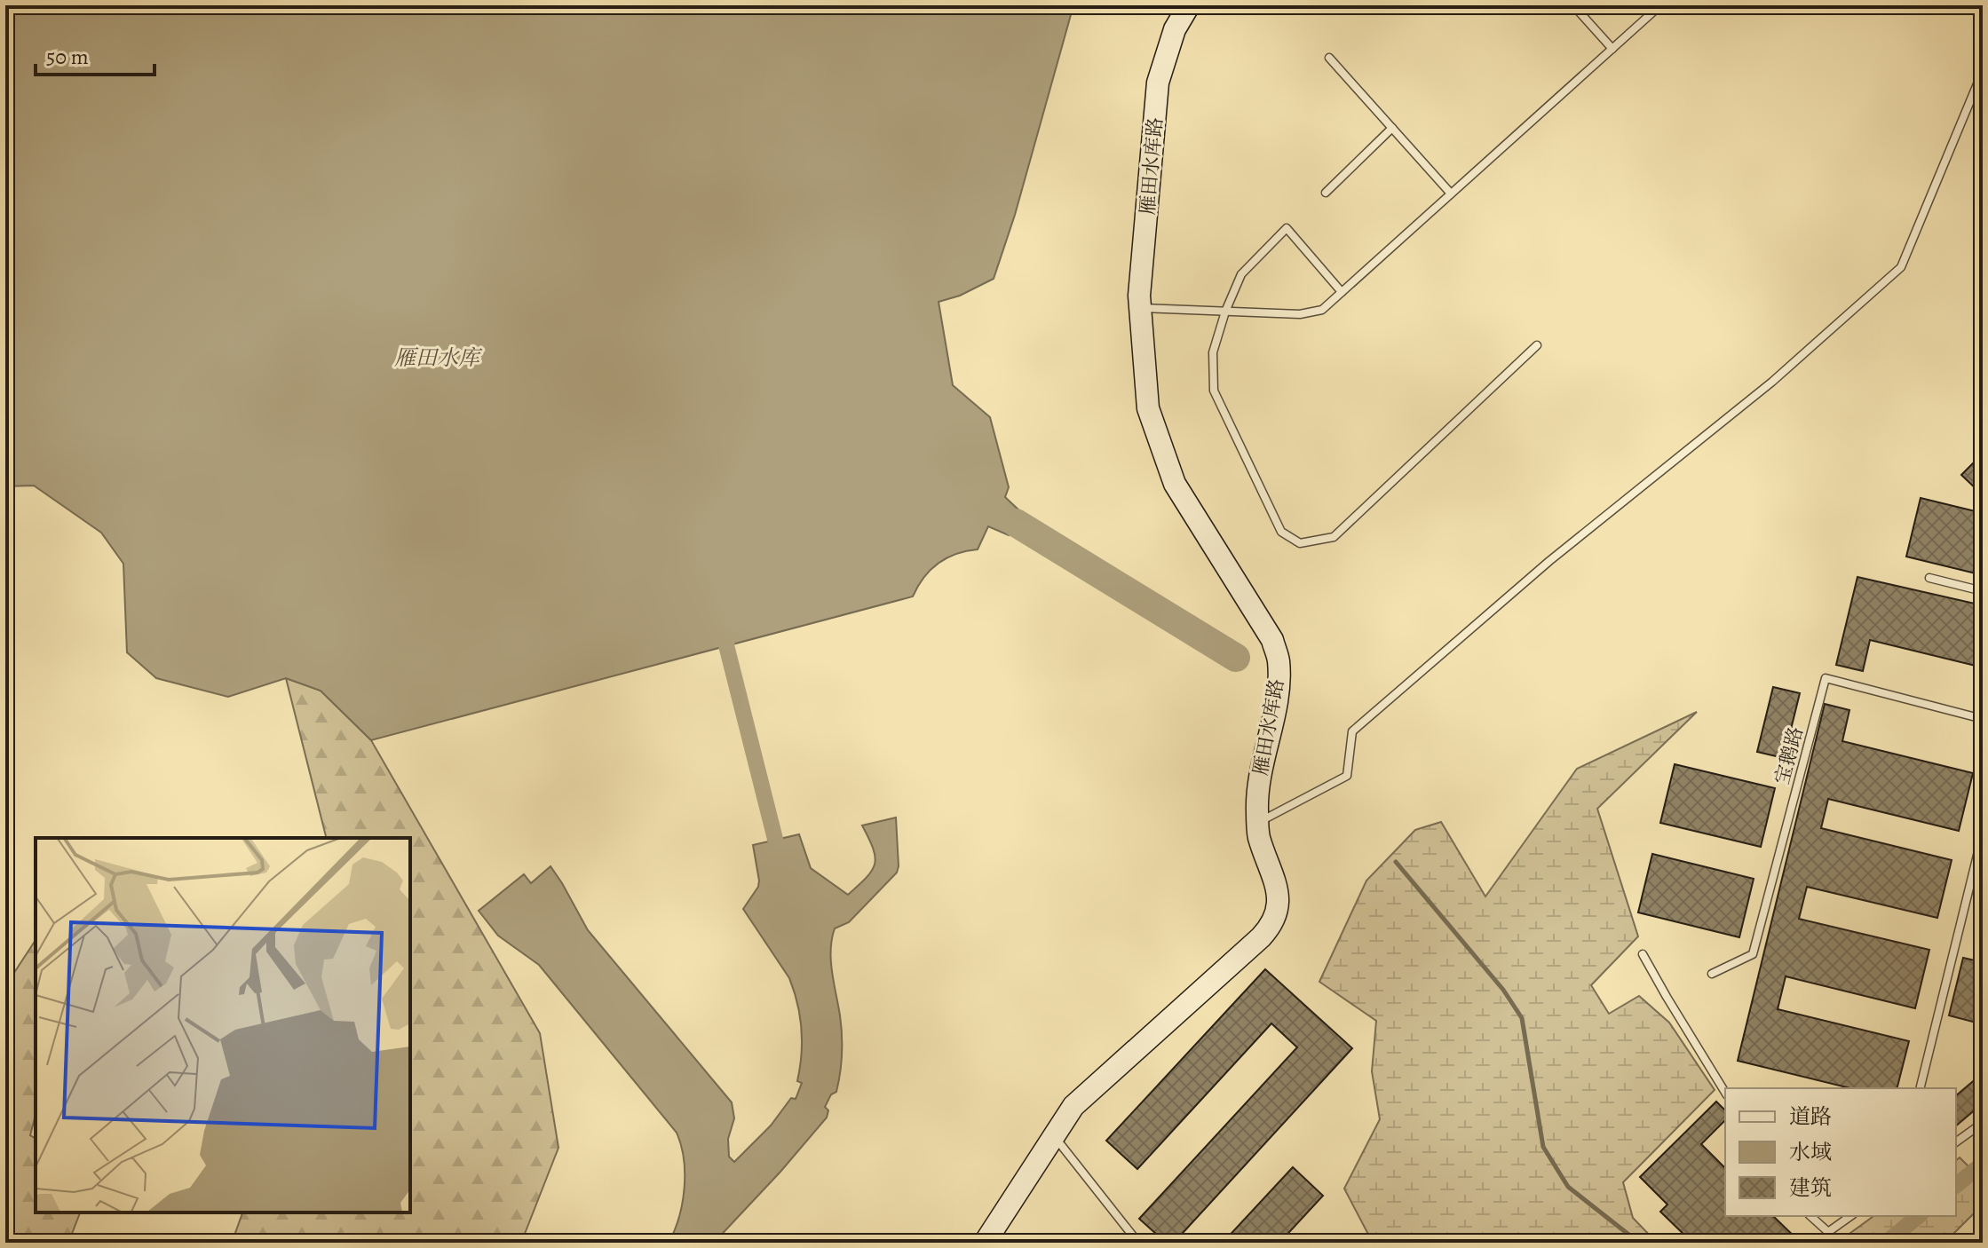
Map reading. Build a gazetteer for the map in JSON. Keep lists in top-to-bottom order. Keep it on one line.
{"streets":{"main road":["雁田水库路"],"lane":["宝鹅路"]},"water":["雁田水库"],"legend":["道路","水域","建筑"],"scale_bar":"50 m"}
